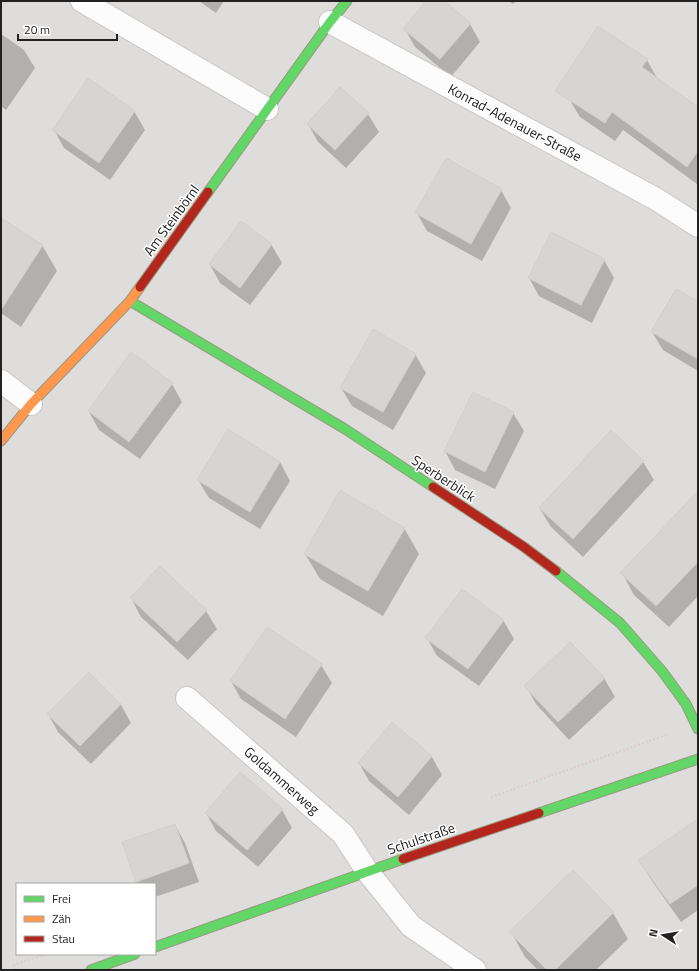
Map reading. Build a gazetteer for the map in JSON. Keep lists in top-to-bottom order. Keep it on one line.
{"streets":{"street":["Konrad-Adenauer-Straße","Am Steinbörnl","Sperberblick","Goldammerweg","Schulstraße"]},"crossings":[["Konrad-Adenauer-Straße","Am Steinbörnl"],["Am Steinbörnl","Sperberblick"],["Goldammerweg","Schulstraße"]],"legend":["Frei","Zäh","Stau"],"scale_bar":"20 m","north":"left"}
